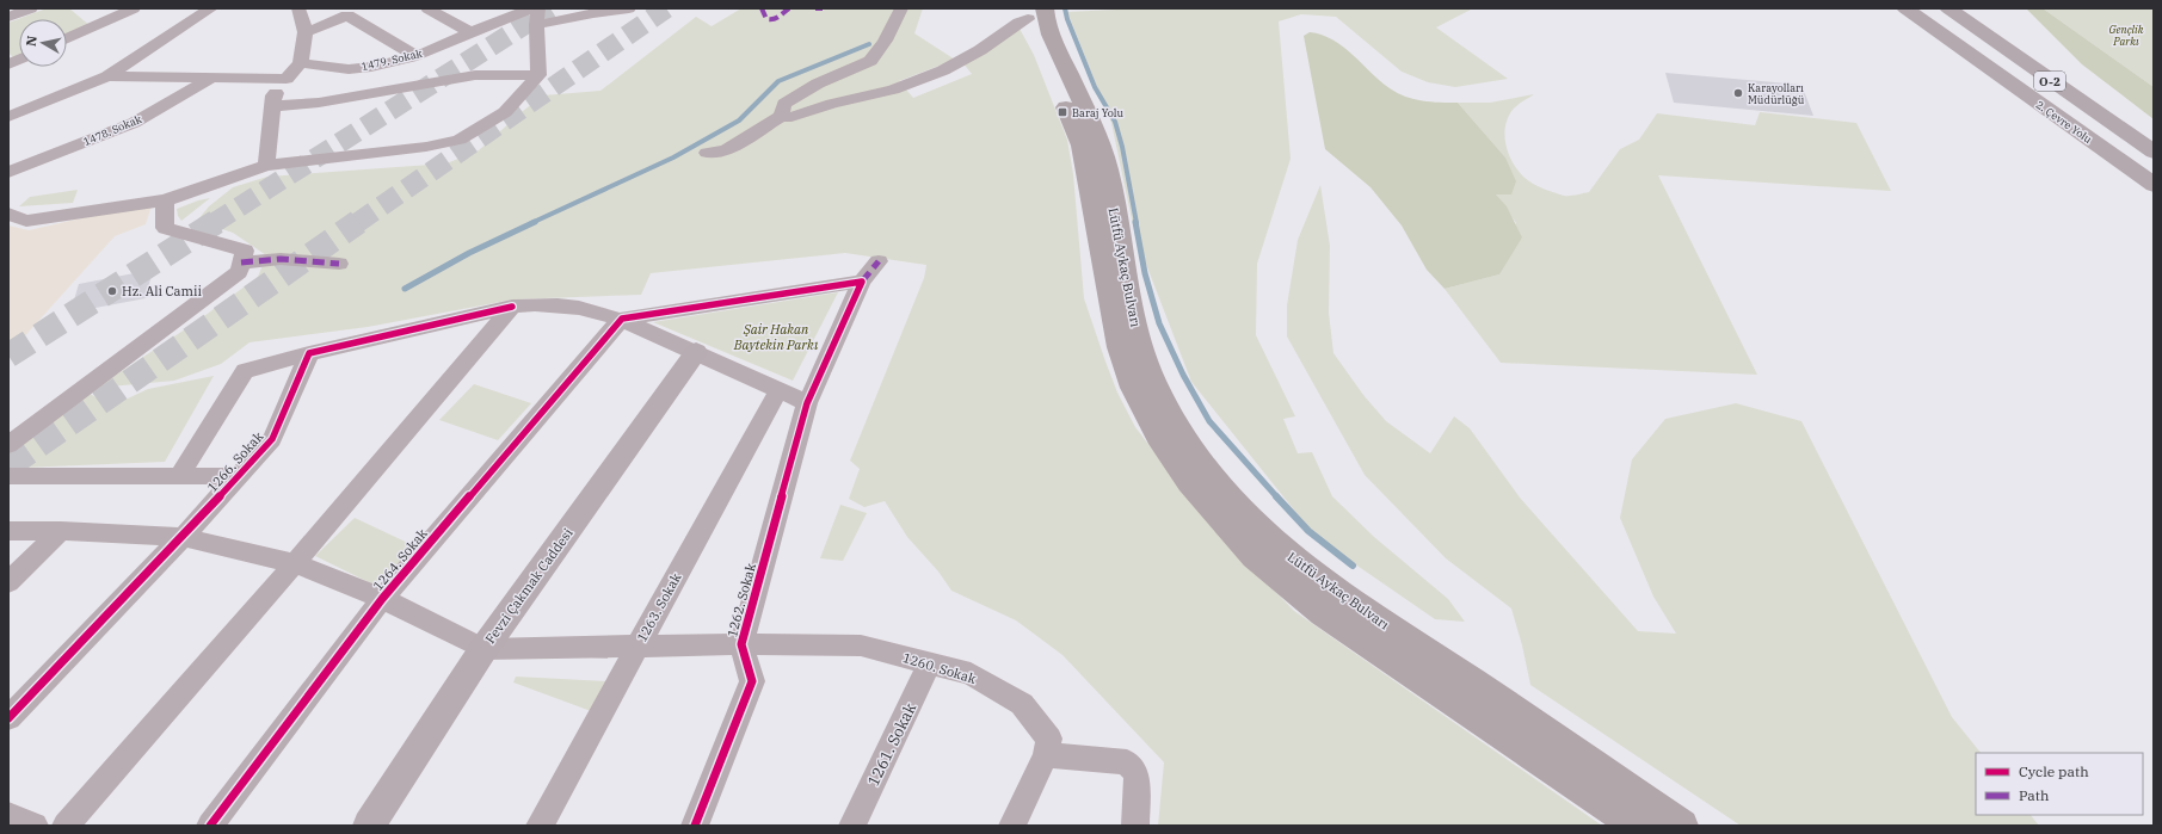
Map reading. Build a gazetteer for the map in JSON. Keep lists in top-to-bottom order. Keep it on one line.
{"streets":{"highway":["O-2","2. Çevre Yolu"],"main road":["Lütfü Aykaç Bulvarı"],"street":["1479. Sokak","1478. Sokak","1266. Sokak","1264. Sokak","Fevzi Çakmak Caddesi","1262. Sokak","1263. Sokak","1260. Sokak","1261. Sokak"]},"crossings":[["Fevzi Çakmak Caddesi","1260. Sokak"],["1262. Sokak","1260. Sokak"],["1263. Sokak","1260. Sokak"],["1260. Sokak","1261. Sokak"]],"parks":["Gençlik Parkı","Şair Hakan Baytekin Parkı"],"places":{"other":["Karayolları Müdürlüğü","Hz. Ali Camii"],"transit":["Baraj Yolu"]},"legend":["Cycle path","Path"],"north":"left"}
